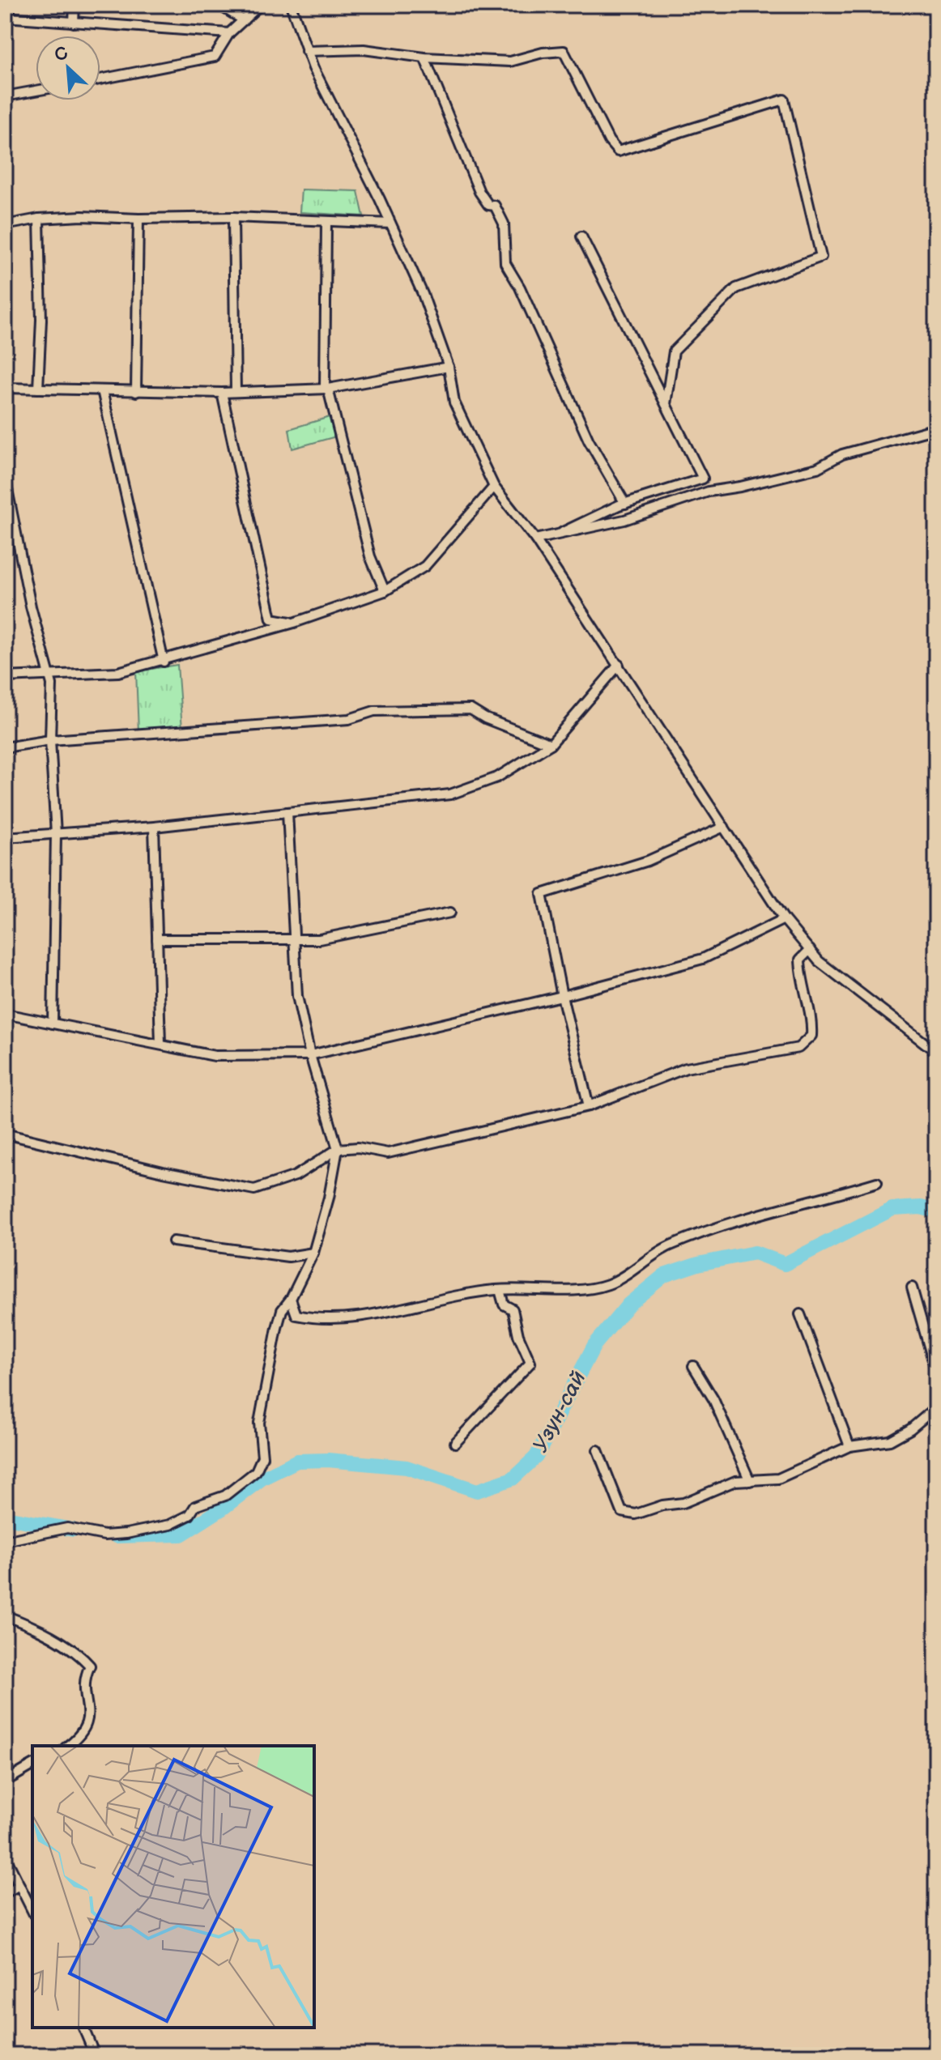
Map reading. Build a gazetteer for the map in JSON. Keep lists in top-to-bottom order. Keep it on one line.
{"water":["Узун-сай"],"north":"top left"}
